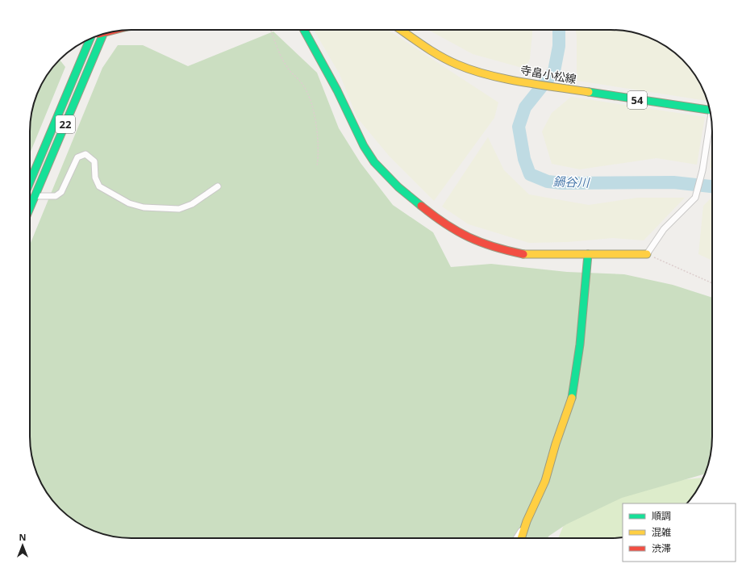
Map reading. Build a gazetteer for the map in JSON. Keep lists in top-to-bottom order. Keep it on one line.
{"streets":{"main road":["寺畠小松線","54","22"]},"water":["鍋谷川"],"legend":["順調","混雑","渋滞"],"north":"top"}
